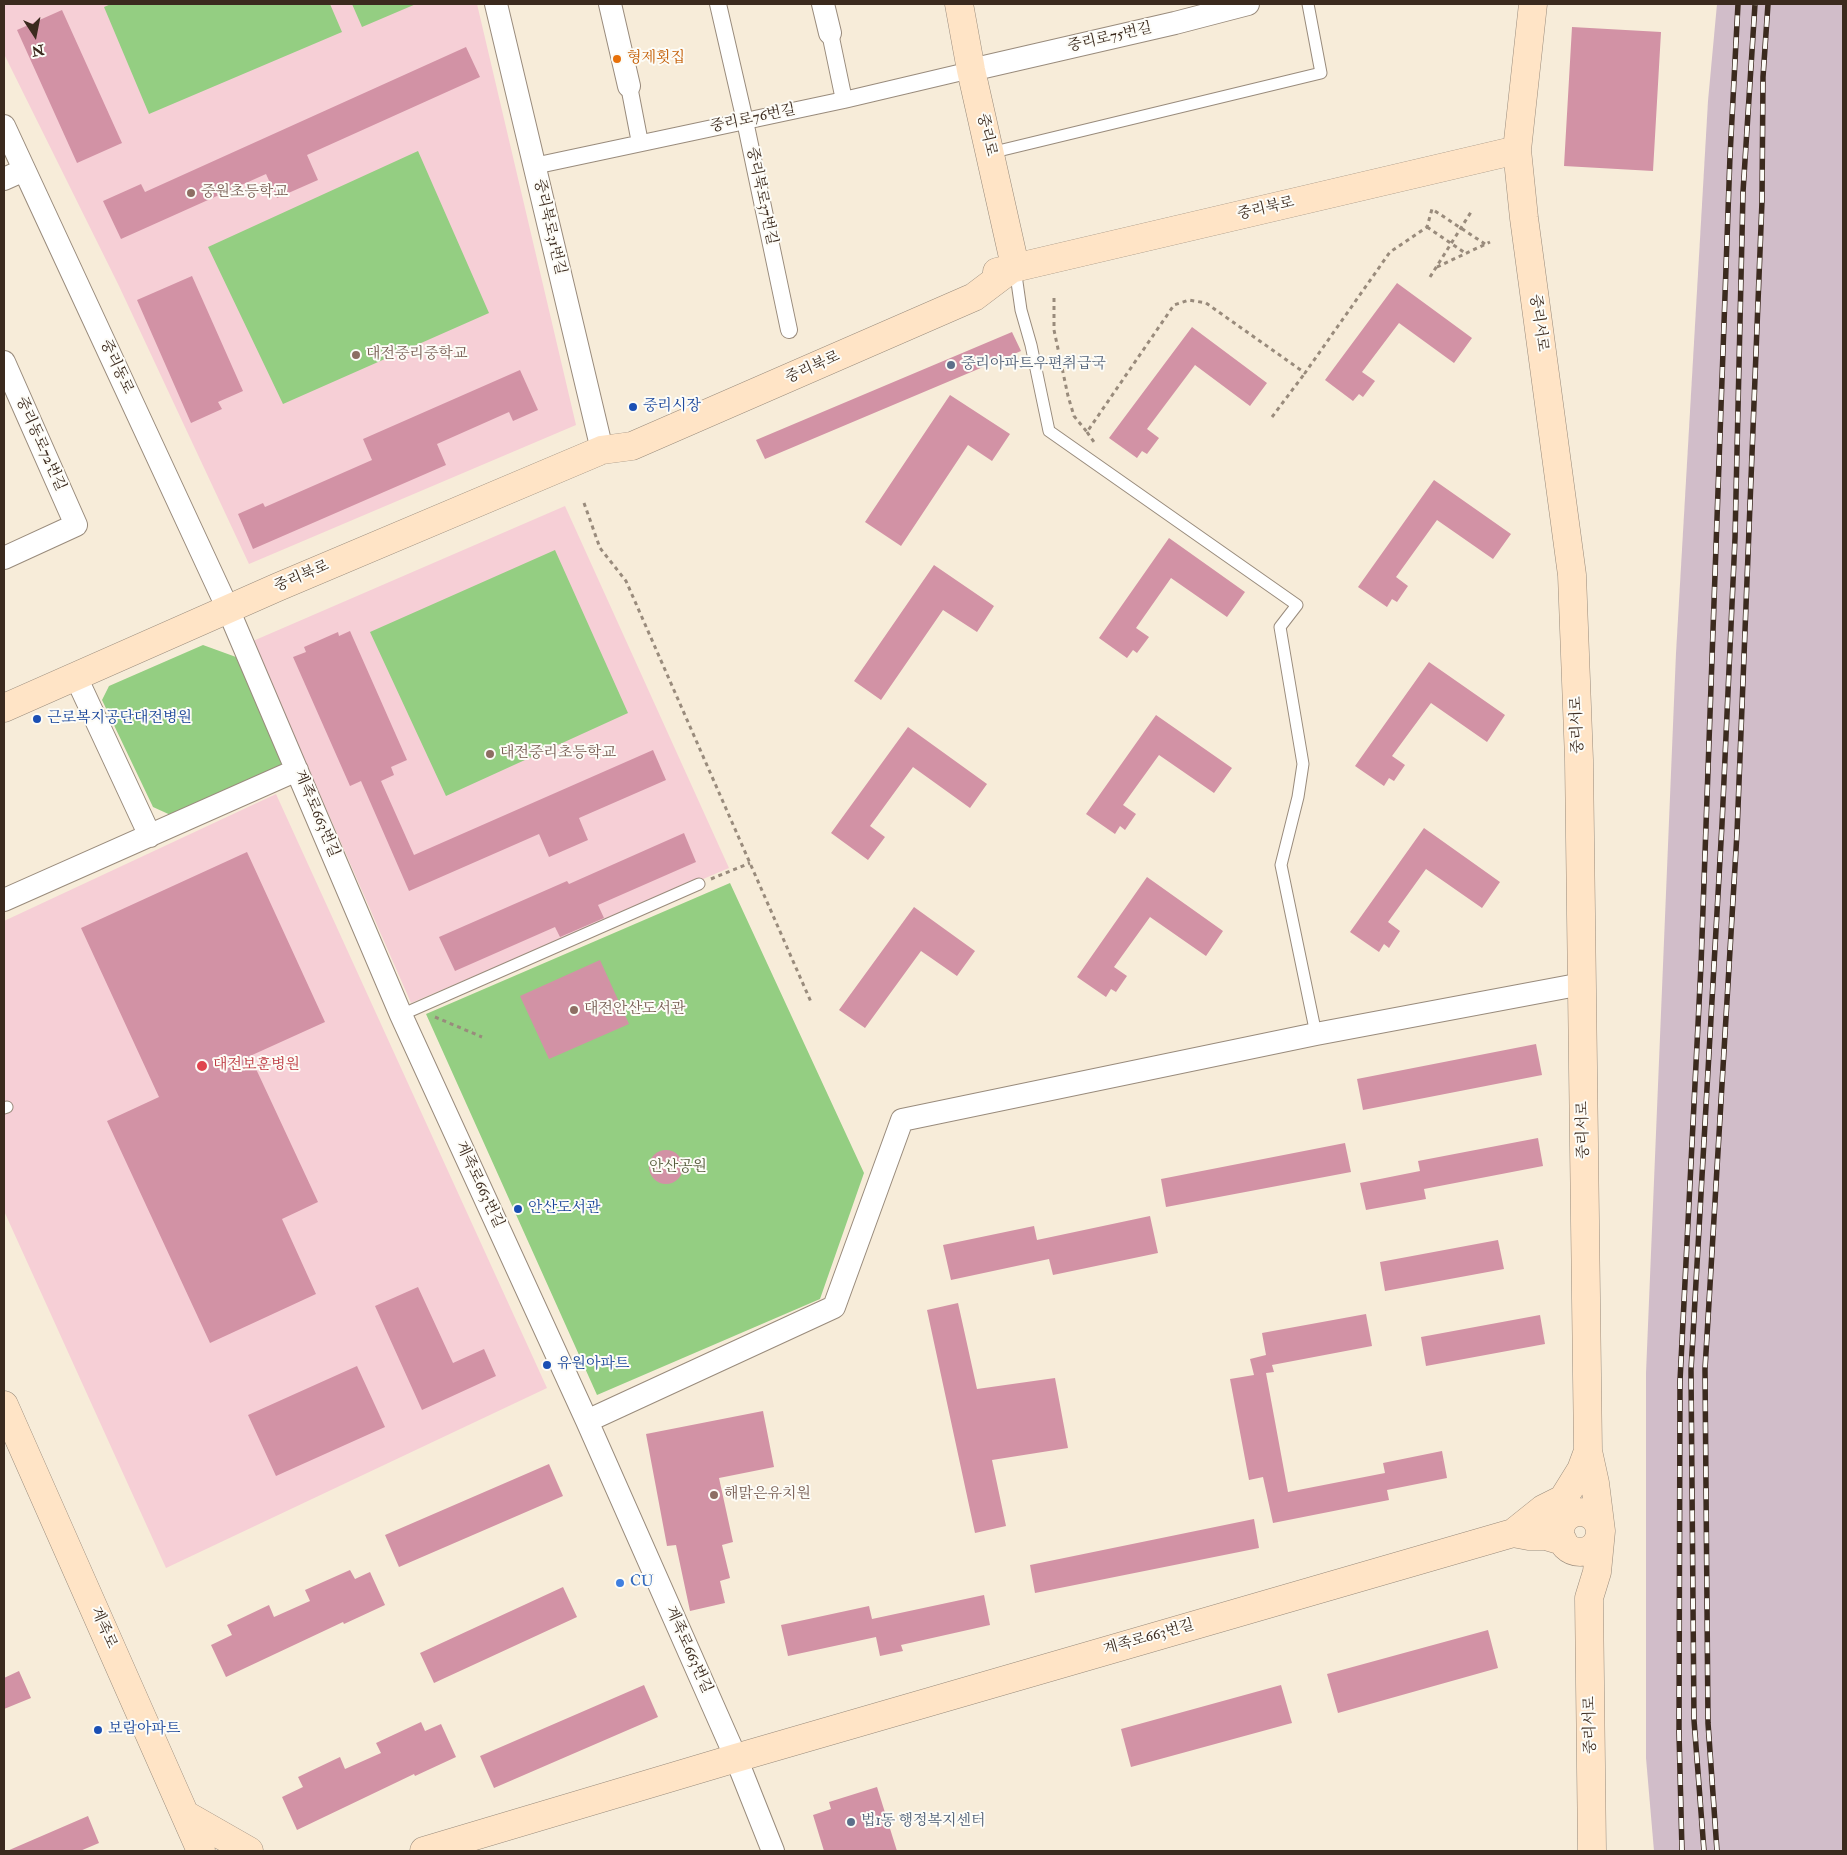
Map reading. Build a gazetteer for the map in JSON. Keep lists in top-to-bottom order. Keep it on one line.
{"streets":{"main road":["중리로","중리북로","중리서로","계족로663번길","계족로"],"street":["중리로75번길","중리로76번길","중리북로37번길","중리북로31번길","중리동로","중리동로72번길"]},"crossings":[["중리로75번길","중리로76번길"],["중리로75번길","중리로"],["중리로76번길","중리로"],["중리로76번길","중리북로37번길"],["중리로76번길","중리북로31번길"],["중리로","중리북로"],["중리북로","중리북로31번길"],["중리북로","중리서로"],["중리북로","중리동로"],["중리북로","계족로663번길"],["중리동로","계족로663번길"]],"parks":["안산공원"],"places":["형제횟집","중원초등학교","대전중리중학교","중리아파트우편취급국","중리시장","근로복지공단대전병원","대전중리초등학교","대전안산도서관","대전보훈병원","안산도서관","유원아파트","해맑은유치원","CU","보람아파트","법1동 행정복지센터"],"north":"bottom"}
